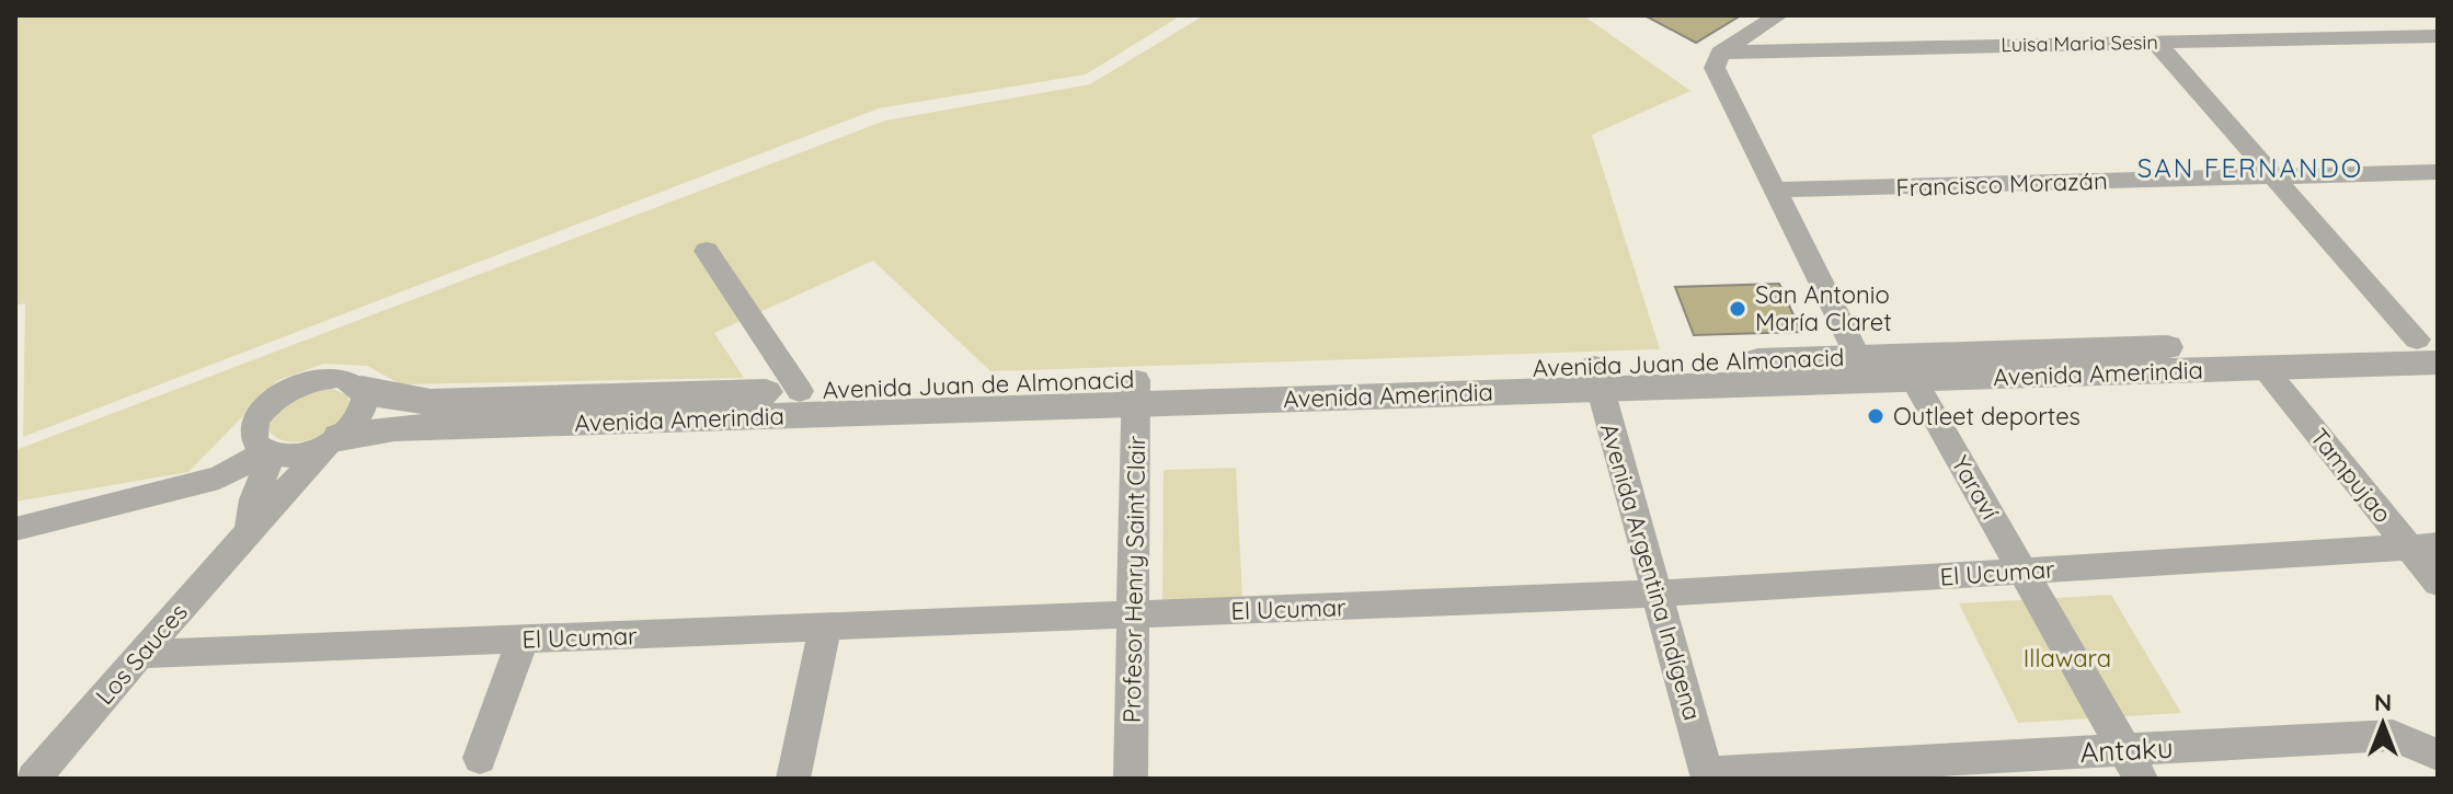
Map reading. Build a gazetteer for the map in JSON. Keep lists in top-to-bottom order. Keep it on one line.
{"streets":{"street":["Luisa Maria Sesin","Francisco Morazán","Avenida Juan de Almonacid","Avenida Amerindia","Tampujao","Yaraví","Avenida Argentina Indígena","El Ucumar","Profesor Henry Saint Clair","Los Sauces","Antaku"]},"crossings":[["Avenida Juan de Almonacid","Avenida Amerindia"],["Avenida Juan de Almonacid","Profesor Henry Saint Clair"],["Avenida Juan de Almonacid","Los Sauces"],["Avenida Amerindia","Tampujao"],["Avenida Amerindia","Yaraví"],["Avenida Amerindia","Avenida Argentina Indígena"],["Avenida Amerindia","Profesor Henry Saint Clair"],["Avenida Amerindia","Los Sauces"],["Tampujao","El Ucumar"],["Yaraví","El Ucumar"],["Yaraví","Antaku"],["Avenida Argentina Indígena","El Ucumar"],["Avenida Argentina Indígena","Antaku"],["El Ucumar","Profesor Henry Saint Clair"],["El Ucumar","Los Sauces"]],"districts":["SAN FERNANDO"],"parks":["Illawara"],"places":["San Antonio María Claret","Outleet deportes"],"north":"top"}
